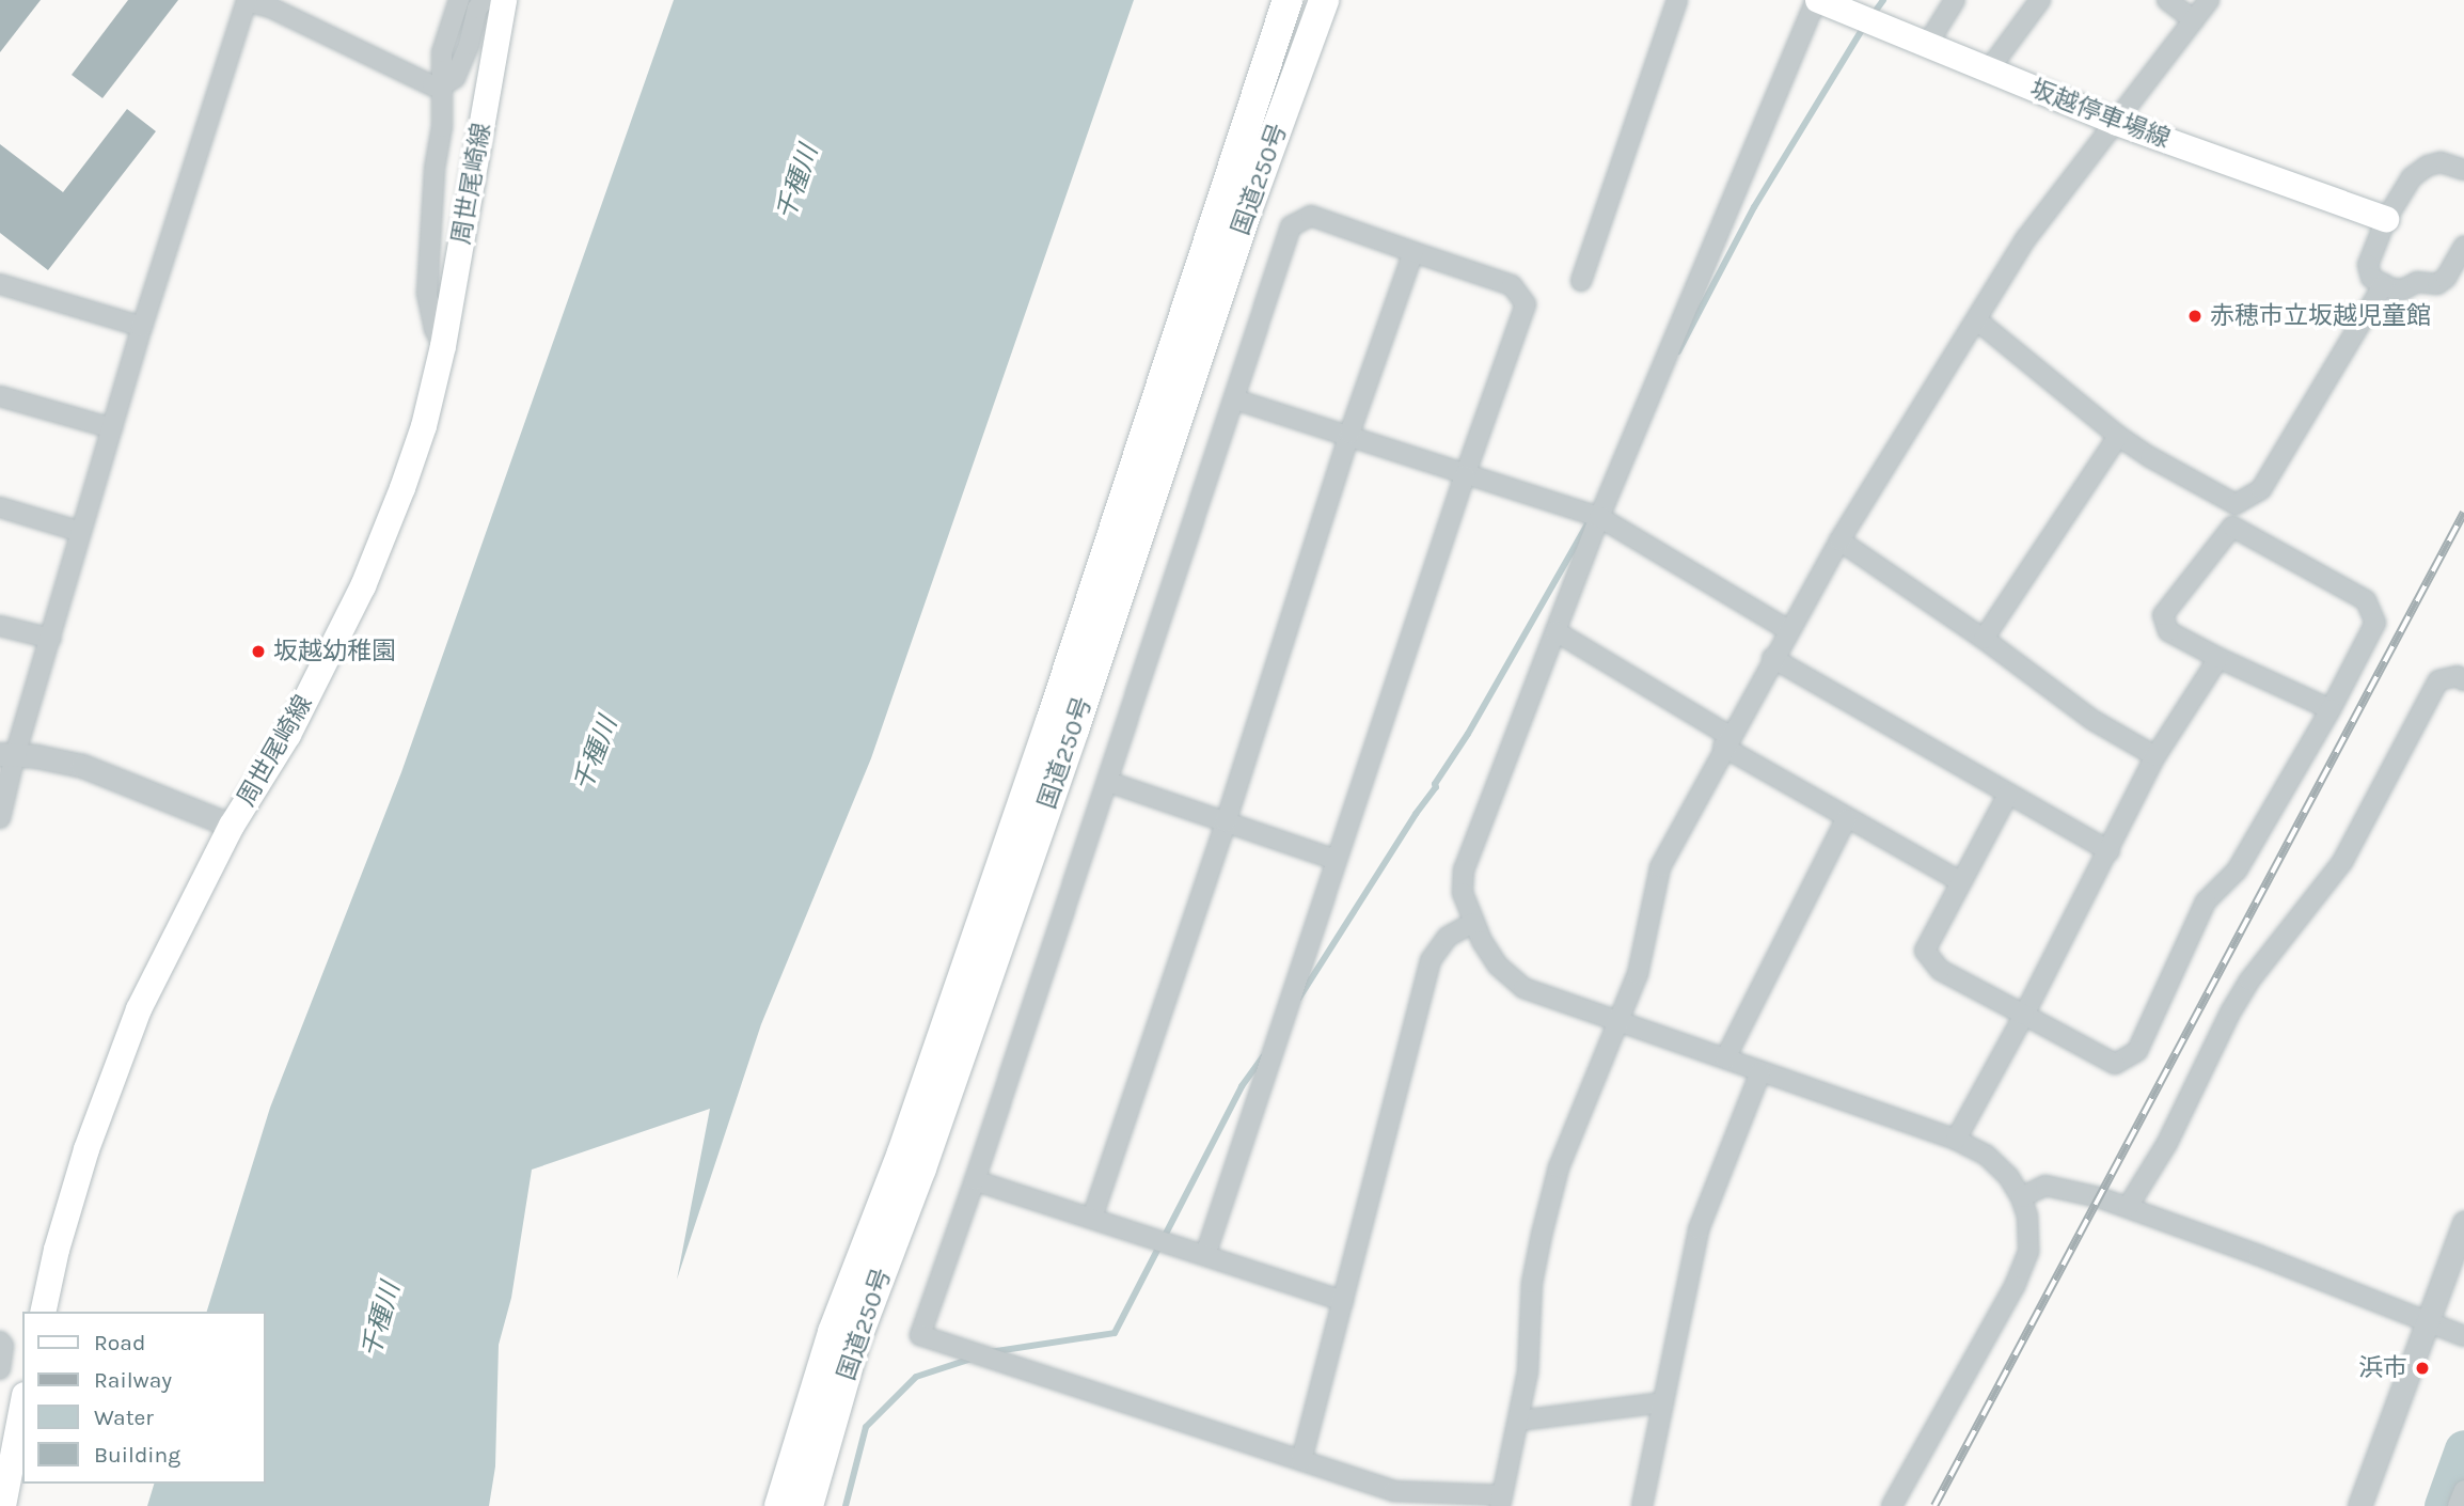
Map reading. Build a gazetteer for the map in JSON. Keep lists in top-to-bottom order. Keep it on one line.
{"streets":{"highway":["国道250号"],"main road":["坂越停車場線","周世尾崎線"]},"water":["千種川"],"places":["赤穂市立坂越児童館","坂越幼稚園","浜市"],"legend":["Road","Railway","Water","Building"]}
